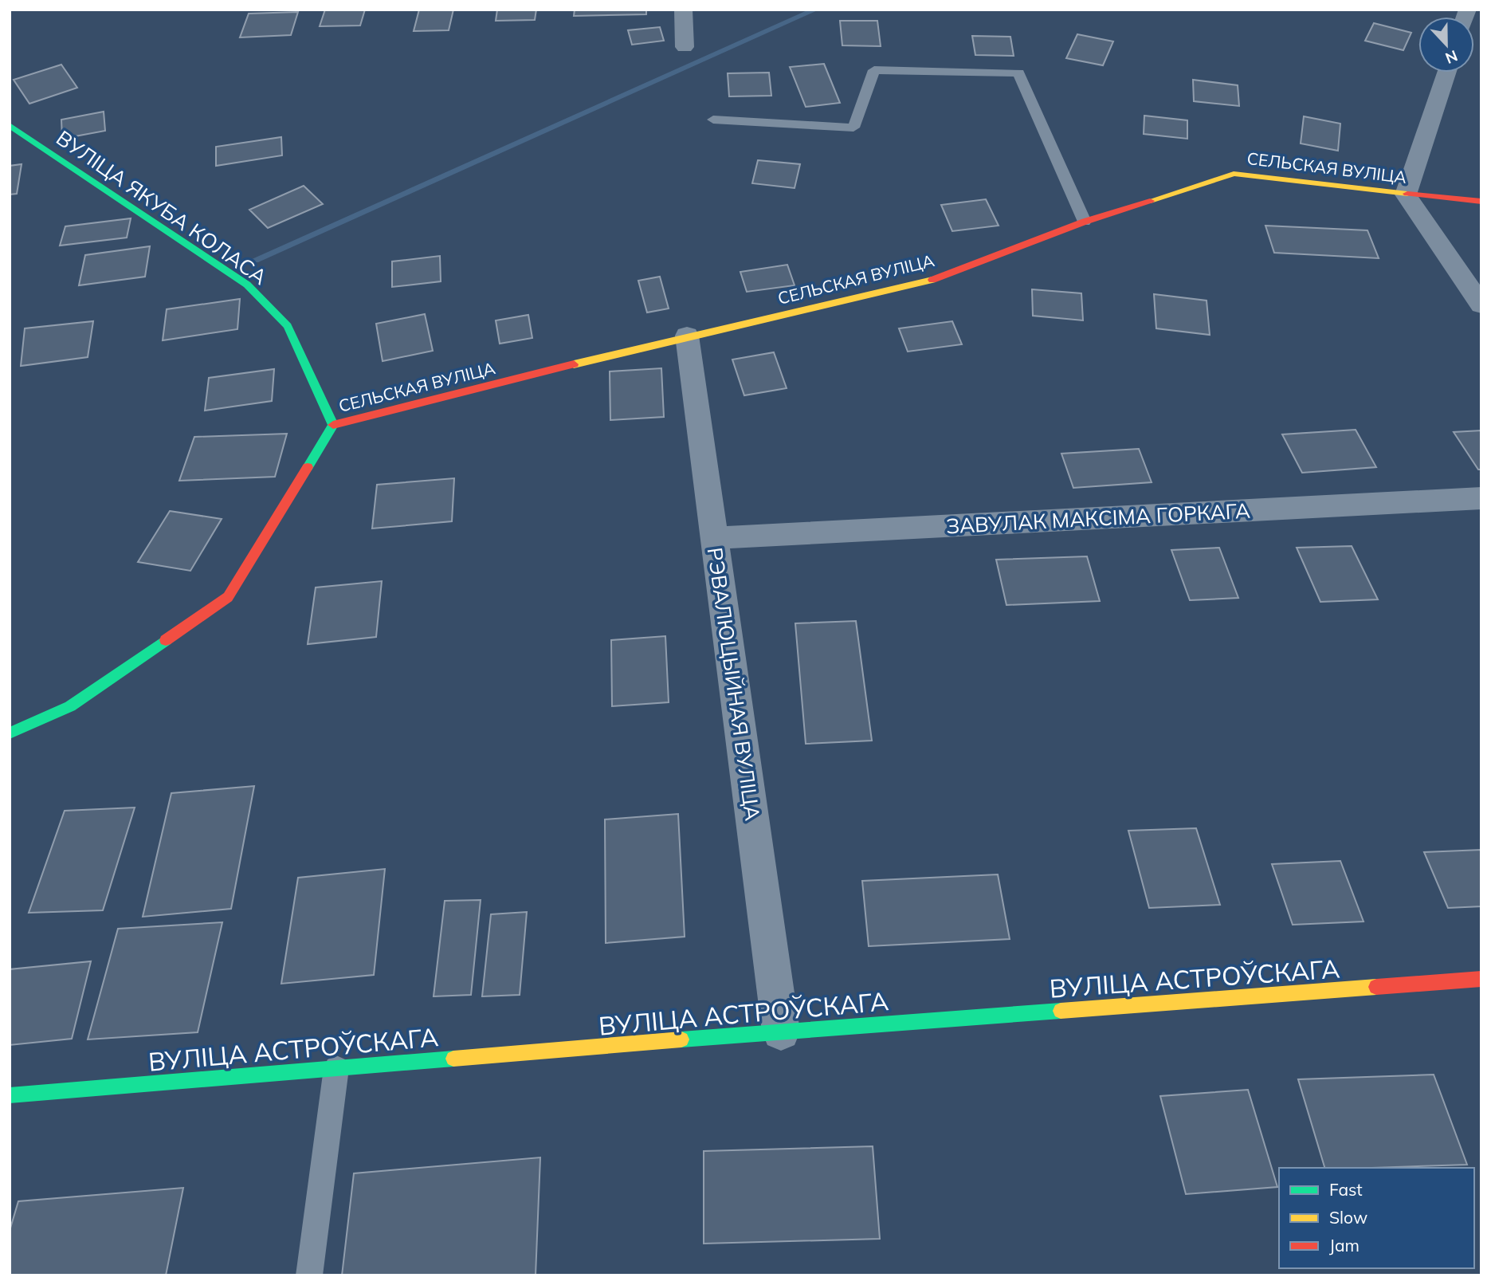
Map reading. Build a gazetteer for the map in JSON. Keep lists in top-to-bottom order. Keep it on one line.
{"streets":{"street":["СЕЛЬСКАЯ ВУЛІЦА","ВУЛІЦА ЯКУБА КОЛАСА","ЗАВУЛАК МАКСІМА ГОРКАГА","РЭВАЛЮЦЫЙНАЯ ВУЛІЦА","ВУЛІЦА АСТРОЎСКАГА"]},"crossings":[["СЕЛЬСКАЯ ВУЛІЦА","ВУЛІЦА ЯКУБА КОЛАСА"],["СЕЛЬСКАЯ ВУЛІЦА","РЭВАЛЮЦЫЙНАЯ ВУЛІЦА"],["ЗАВУЛАК МАКСІМА ГОРКАГА","РЭВАЛЮЦЫЙНАЯ ВУЛІЦА"],["РЭВАЛЮЦЫЙНАЯ ВУЛІЦА","ВУЛІЦА АСТРОЎСКАГА"]],"legend":["Fast","Slow","Jam"],"north":"bottom"}
